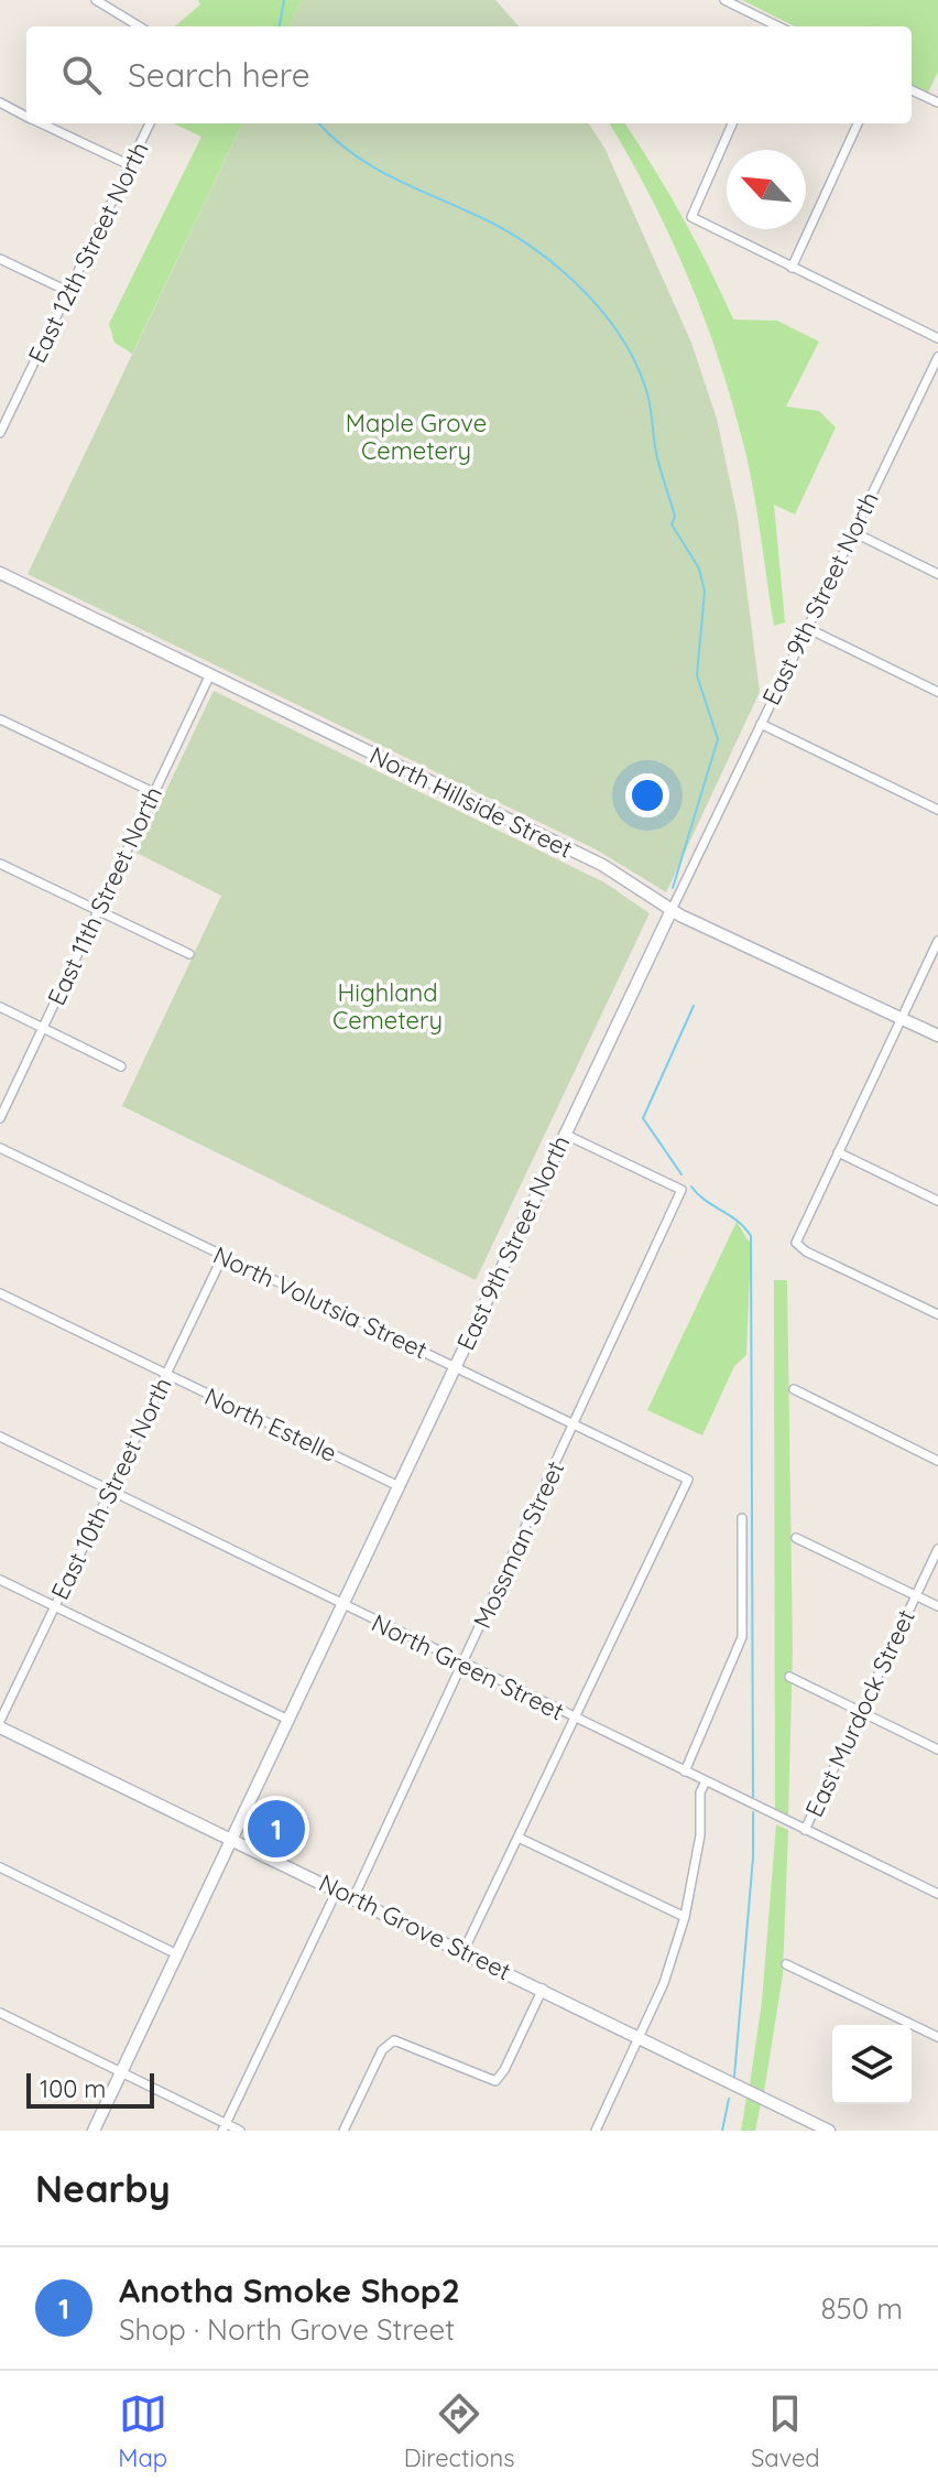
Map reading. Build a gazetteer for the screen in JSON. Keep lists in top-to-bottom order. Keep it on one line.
{"streets":{"street":["East 12th Street North","East 9th Street North","North Hillside Street","East 11th Street North","North Volutsia Street","North Estelle","East 10th Street North","Mossman Street","North Green Street","East Murdock Street","North Grove Street"]},"crossings":[["East 9th Street North","North Hillside Street"],["East 9th Street North","North Volutsia Street"],["East 9th Street North","North Estelle"],["East 9th Street North","Mossman Street"],["East 9th Street North","North Green Street"],["East 9th Street North","North Grove Street"],["North Hillside Street","East 11th Street North"],["North Volutsia Street","East 10th Street North"],["North Volutsia Street","Mossman Street"],["North Volutsia Street","North Green Street"],["North Estelle","East 10th Street North"],["East 10th Street North","North Green Street"],["East 10th Street North","North Grove Street"],["Mossman Street","North Green Street"],["Mossman Street","North Grove Street"],["North Green Street","East Murdock Street"]],"parks":["Maple Grove Cemetery","Highland Cemetery"],"scale_bar":"100 m","north":"top left","page":{"search":"Search here","pins":"1","scale":"100 m","heading":"Nearby","list":[{"mark":"1","name":"Anotha Smoke Shop2","note":"Shop · North Grove Street","value":"850 m"}],"nav":["Map","Directions","Saved"]}}
